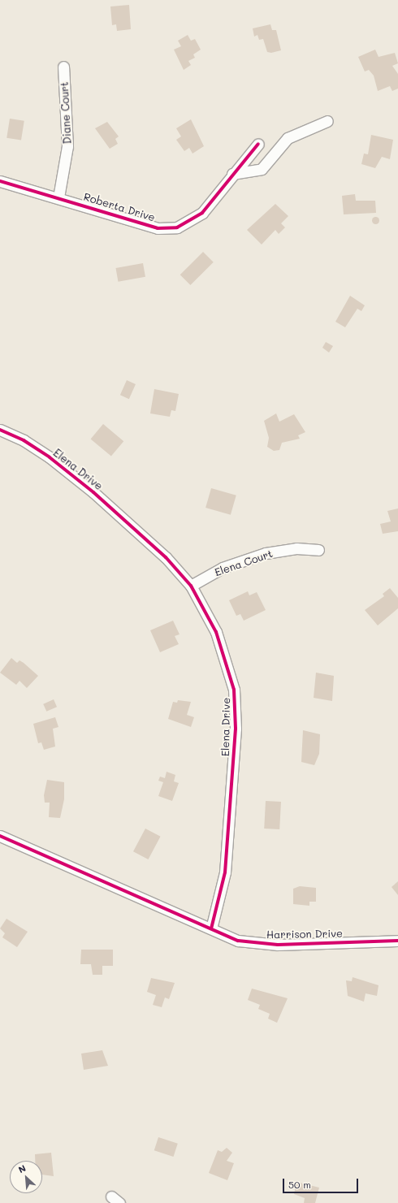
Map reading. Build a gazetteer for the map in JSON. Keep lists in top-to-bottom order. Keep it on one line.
{"streets":{"street":["Diane Court","Roberta Drive","Elena Drive","Elena Court","Harrison Drive"]},"crossings":[["Diane Court","Roberta Drive"],["Elena Drive","Elena Court"],["Elena Drive","Harrison Drive"]],"scale_bar":"50 m","north":"top left"}
